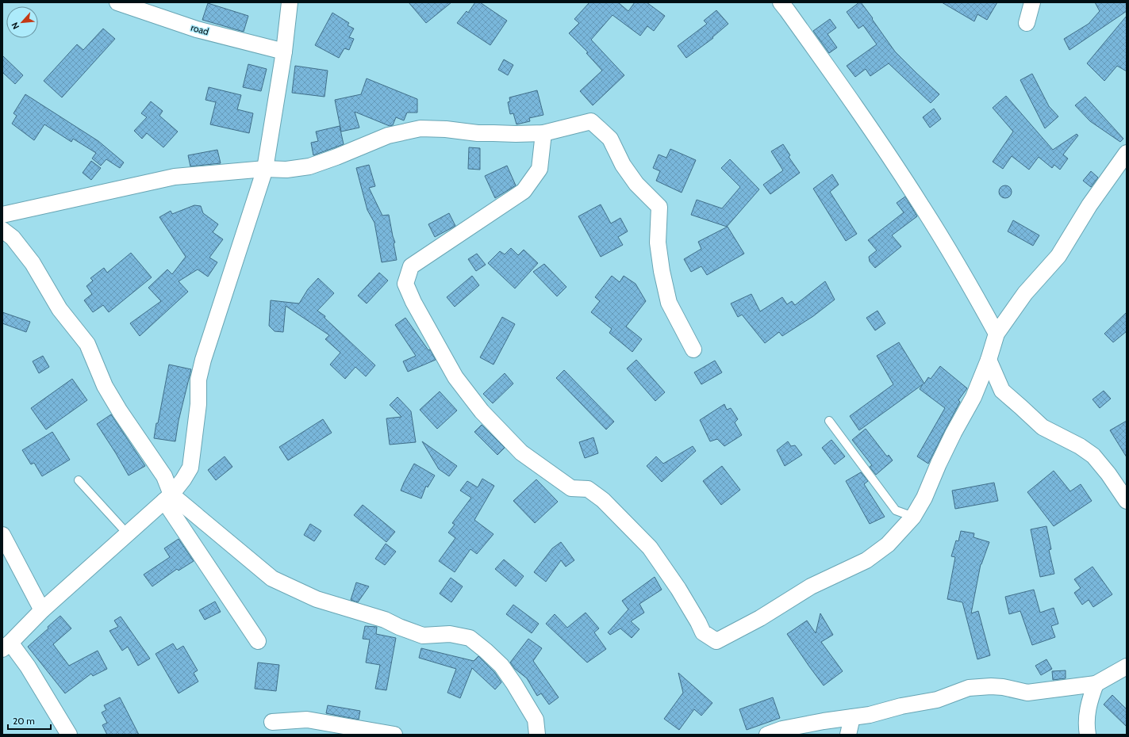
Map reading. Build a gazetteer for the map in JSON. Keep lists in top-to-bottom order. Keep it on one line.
{"streets":{"street":["road"]},"scale_bar":"20 m","north":"bottom left"}
